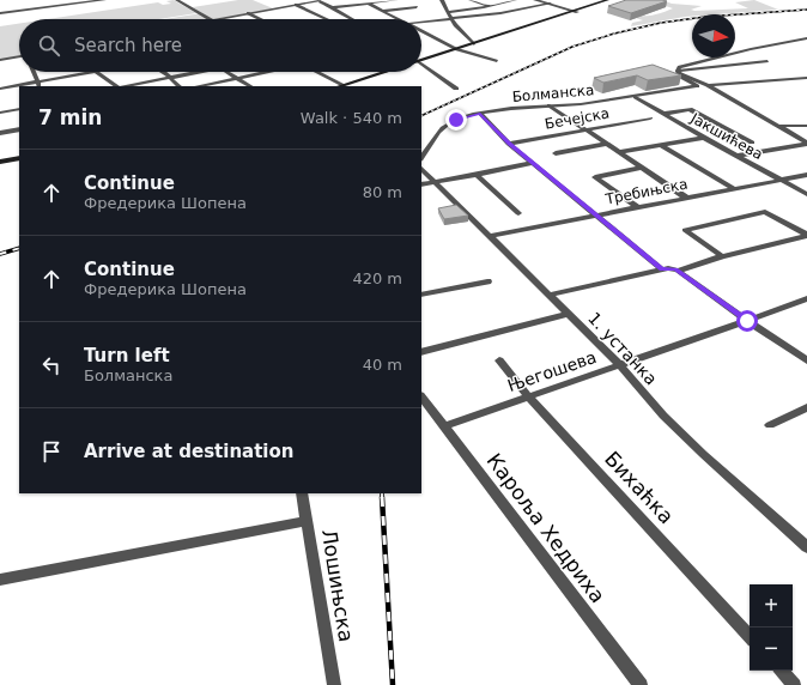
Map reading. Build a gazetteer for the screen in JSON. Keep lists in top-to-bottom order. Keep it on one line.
{"streets":{"street":["Болманска","Бечејска","Јакшићева","Требињска","1. устанка","Његошева","Бихаћка","Кароља Хедриха","Лошињска"]},"crossings":[["Болманска","Јакшићева"],["Јакшићева","Требињска"],["Требињска","1. устанка"],["1. устанка","Његошева"],["Његошева","Бихаћка"],["Његошева","Кароља Хедриха"]],"north":"right","page":{"search":"Search here","heading":["7 min","Walk · 540 m"],"list":[["Continue","Фредерика Шопена","80 m"],["Continue","Фредерика Шопена","420 m"],["Turn left","Болманска","40 m"],"Arrive at destination"],"map_buttons":["+","−"]}}
